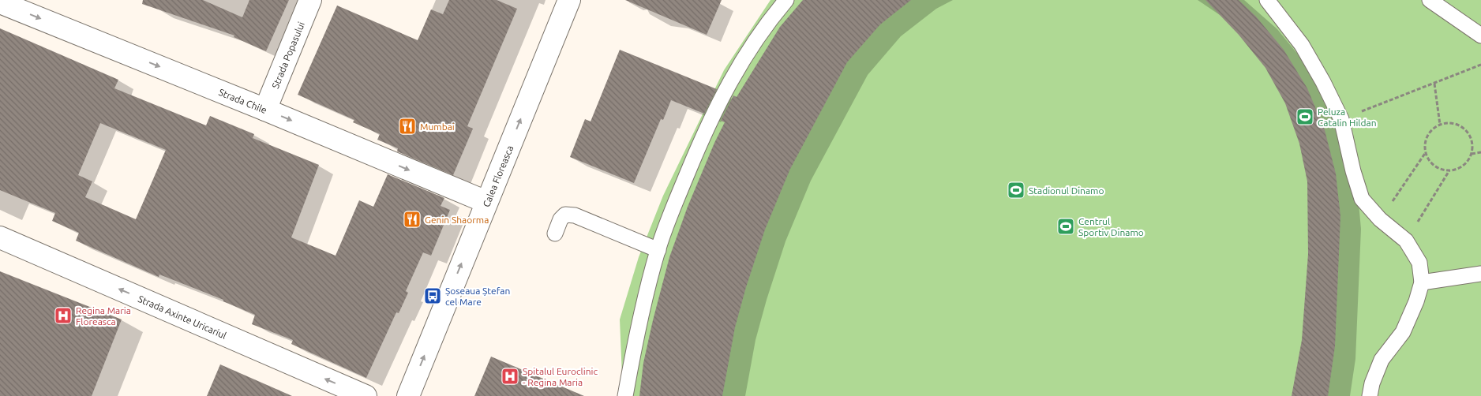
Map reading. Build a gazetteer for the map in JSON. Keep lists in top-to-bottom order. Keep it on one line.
{"streets":{"street":["Strada Popasului","Strada Chile","Calea Floreasca","Strada Axinte Uricariul"]},"crossings":[["Strada Popasului","Strada Chile"],["Strada Chile","Calea Floreasca"]],"one_way":["Strada Chile","Calea Floreasca","Strada Axinte Uricariul"],"places":{"sports":["Peluza Catalin Hildan","Stadionul Dinamo","Centrul Sportiv Dinamo"],"restaurant":["Mumbai","Genin Shaorma"],"bus stop":["Șoseaua Ștefan cel Mare"],"hospital":["Regina Maria Floreasca","Spitalul Euroclinic - Regina Maria"]}}
